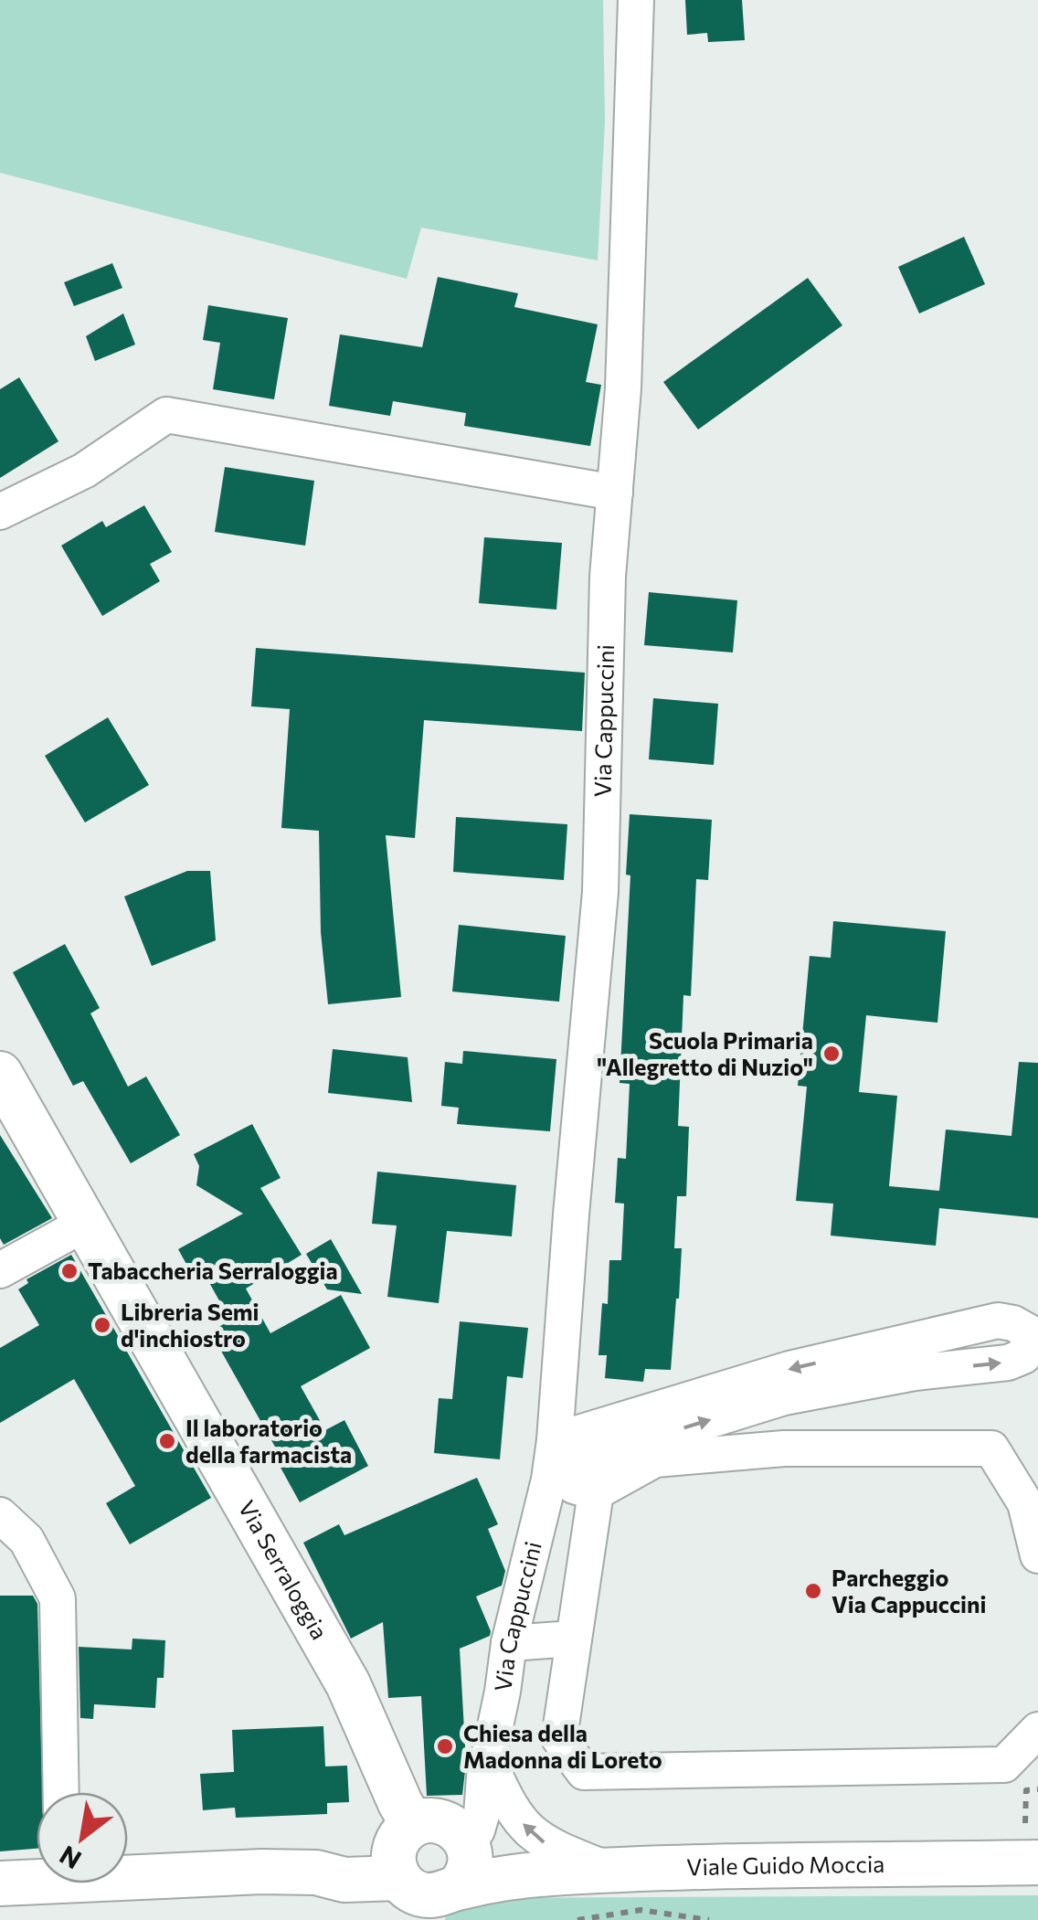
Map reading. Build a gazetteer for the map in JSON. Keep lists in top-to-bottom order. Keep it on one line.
{"streets":{"main road":["Via Serraloggia","Viale Guido Moccia"],"street":["Via Cappuccini"]},"crossings":[["Via Cappuccini","Via Serraloggia"],["Via Cappuccini","Viale Guido Moccia"],["Via Serraloggia","Viale Guido Moccia"]],"places":["Scuola Primaria \"Allegretto di Nuzio\"","Tabaccheria Serraloggia","Libreria Semi d'inchiostro","Il laboratorio della farmacista","Parcheggio Via Cappuccini","Chiesa della Madonna di Loreto"],"north":"bottom left"}
